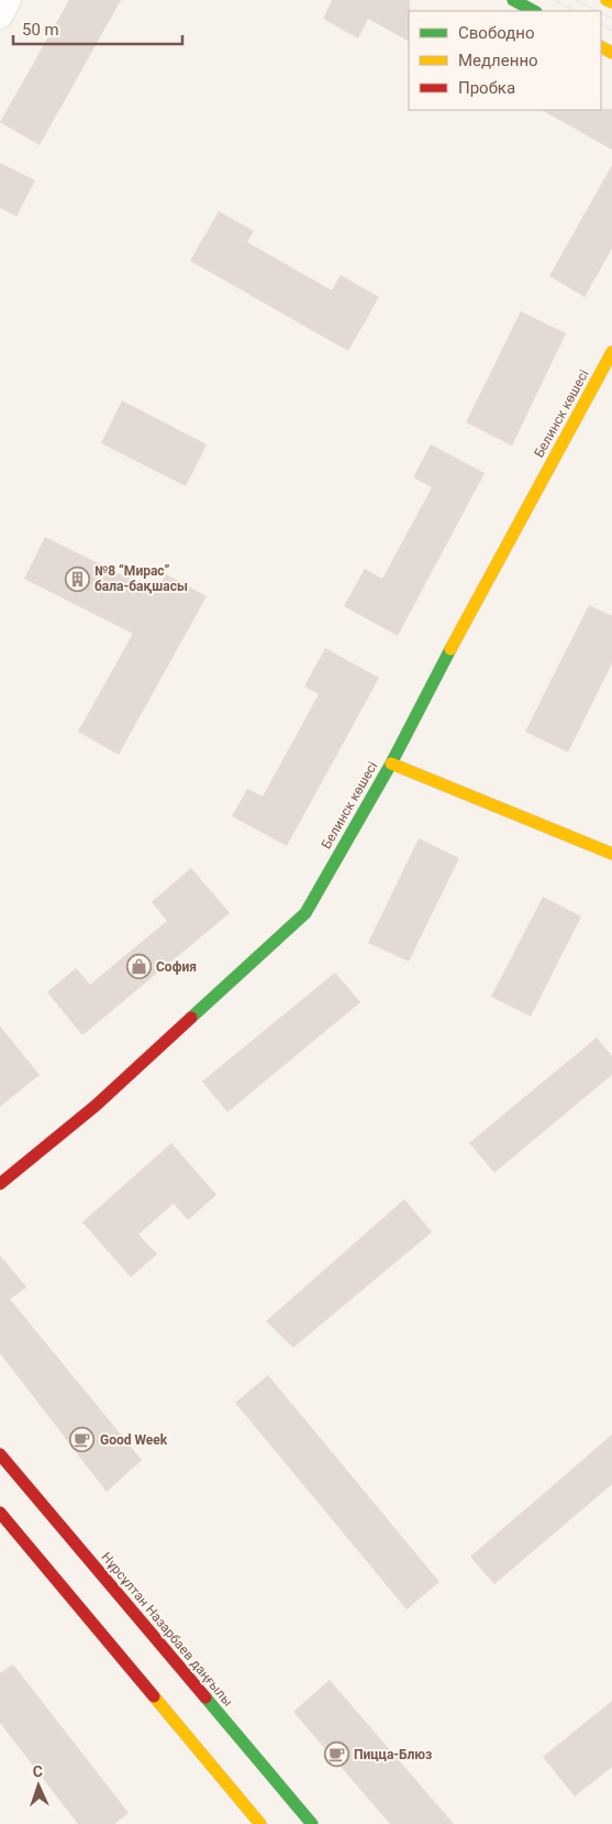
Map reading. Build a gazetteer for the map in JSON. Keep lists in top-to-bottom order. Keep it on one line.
{"streets":{"main road":["Белинск көшесі","Нұрсұлтан Назарбаев даңғылы"]},"places":{"building":["№8 “Мирас” бала-бақшасы"],"shop":["София"],"cafe":["Good Week","Пицца-Блюз"]},"legend":["Свободно","Медленно","Пробка"],"scale_bar":"50 m","north":"top"}
